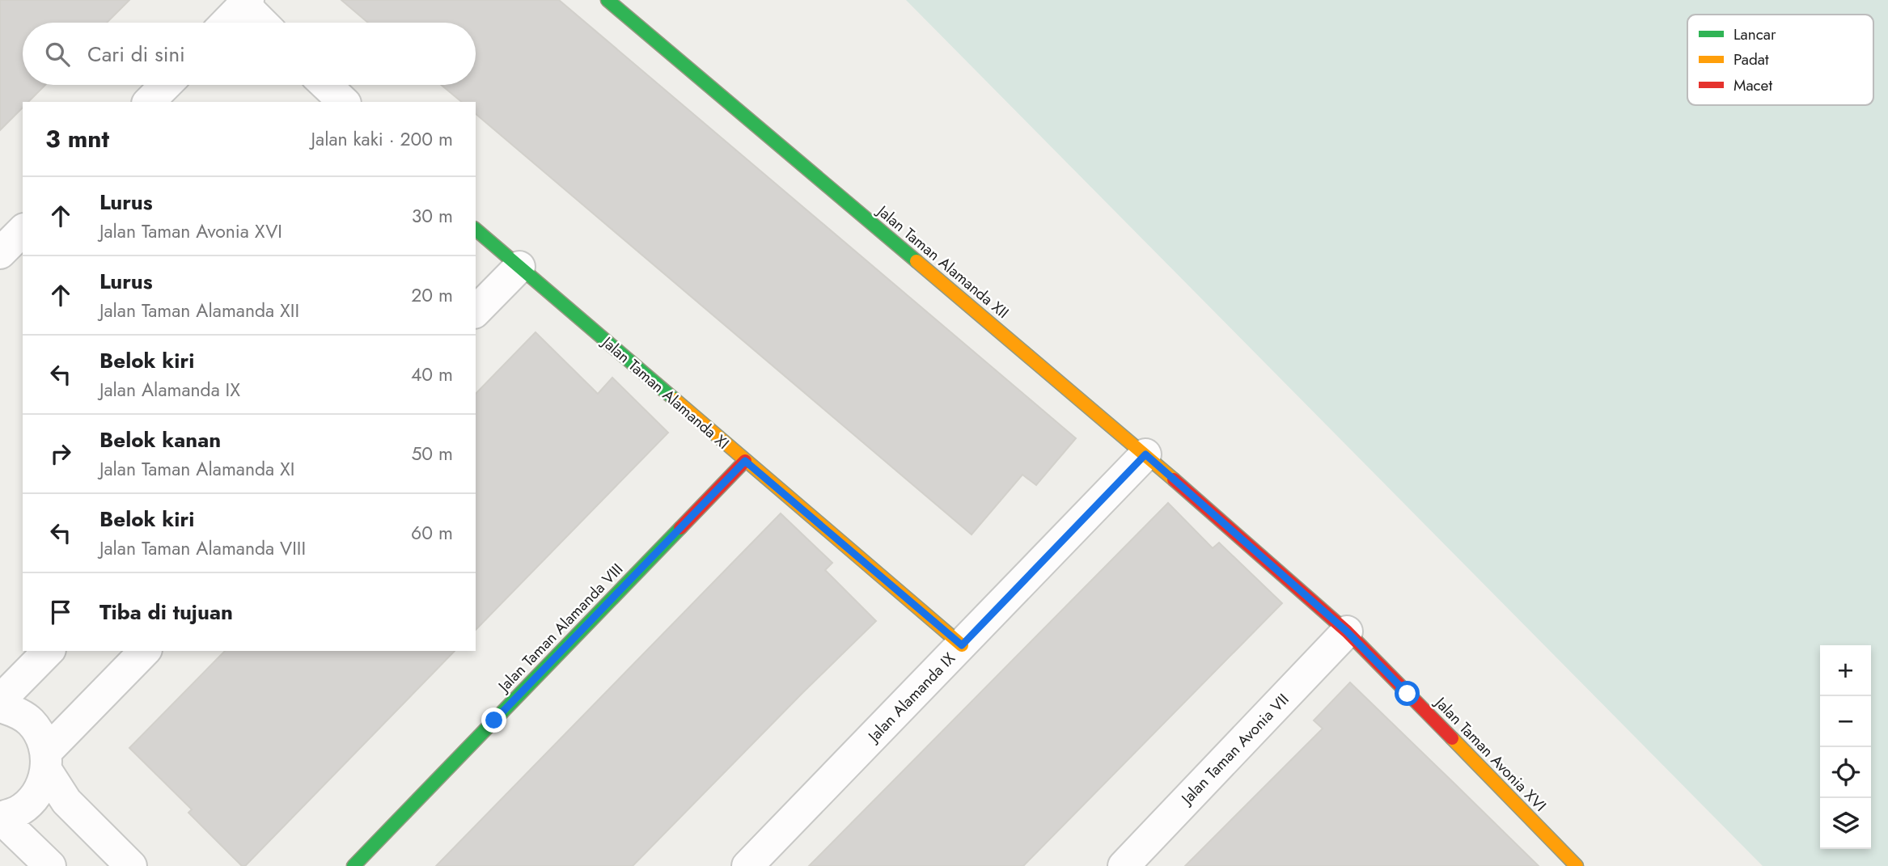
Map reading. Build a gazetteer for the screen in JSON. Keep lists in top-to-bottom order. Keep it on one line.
{"streets":{"street":["Jalan Taman Alamanda XII","Jalan Taman Alamanda XI","Jalan Taman Alamanda VIII","Jalan Alamanda IX","Jalan Taman Avonia VII","Jalan Taman Avonia XVI"]},"crossings":[["Jalan Taman Alamanda XII","Jalan Alamanda IX"],["Jalan Taman Alamanda XII","Jalan Taman Avonia XVI"],["Jalan Taman Alamanda XI","Jalan Taman Alamanda VIII"],["Jalan Taman Alamanda XI","Jalan Alamanda IX"],["Jalan Taman Avonia VII","Jalan Taman Avonia XVI"]],"legend":["Lancar","Padat","Macet"],"page":{"search":"Cari di sini","heading":["3 mnt","Jalan kaki · 200 m"],"list":[["Lurus","Jalan Taman Avonia XVI","30 m"],["Lurus","Jalan Taman Alamanda XII","20 m"],["Belok kiri","Jalan Alamanda IX","40 m"],["Belok kanan","Jalan Taman Alamanda XI","50 m"],["Belok kiri","Jalan Taman Alamanda VIII","60 m"],"Tiba di tujuan"],"map_buttons":["+","−"]}}
